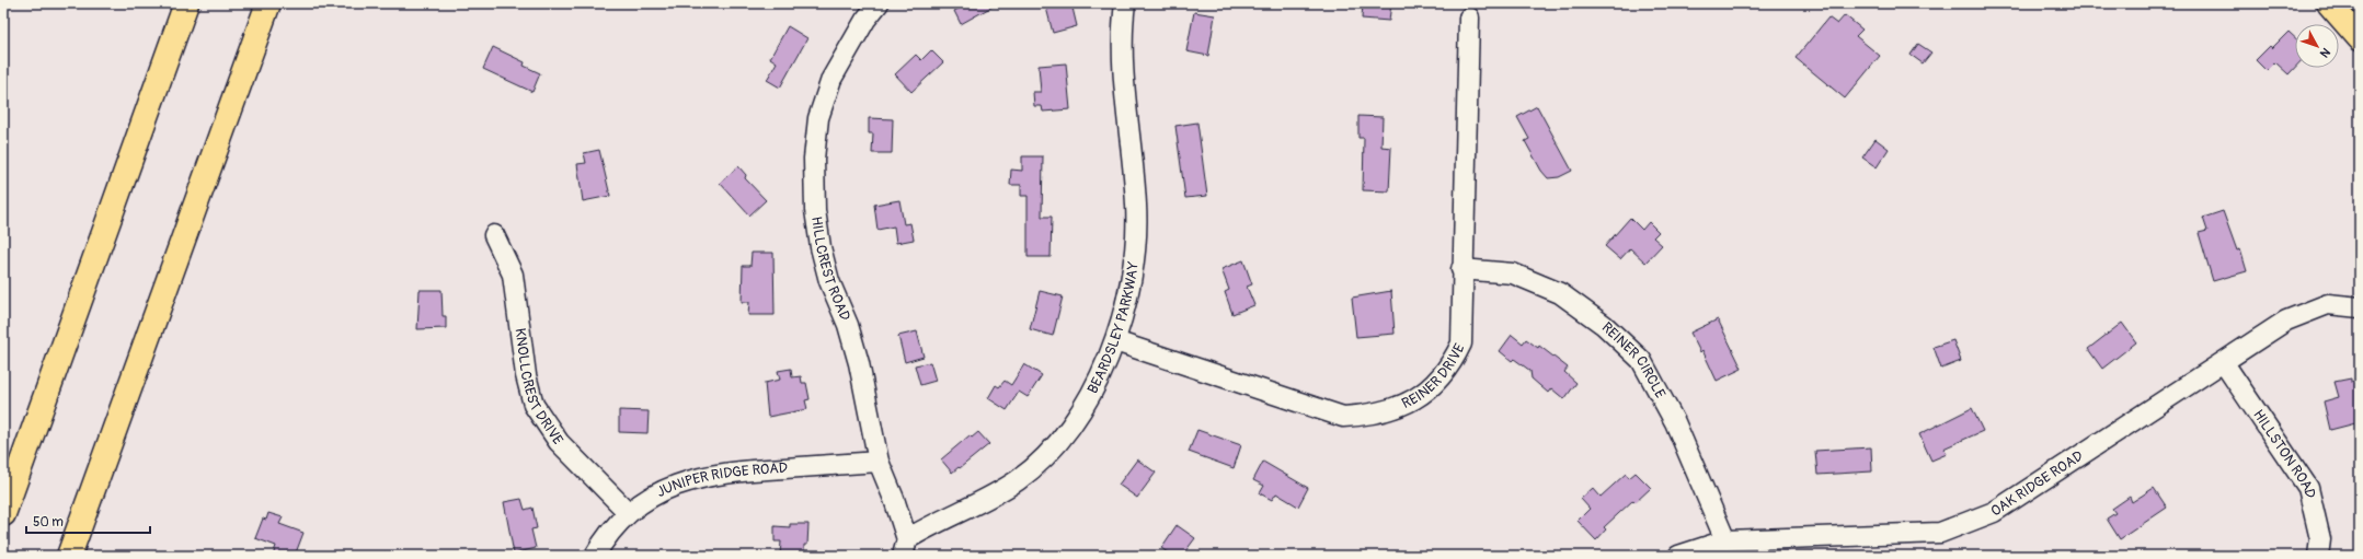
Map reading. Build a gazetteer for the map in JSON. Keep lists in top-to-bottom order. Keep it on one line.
{"streets":{"street":["HILLCREST ROAD","BEARDSLEY PARKWAY","REINER CIRCLE","REINER DRIVE","KNOLLCREST DRIVE","HILLSTON ROAD","JUNIPER RIDGE ROAD","OAK RIDGE ROAD"]},"crossings":[["HILLCREST ROAD","BEARDSLEY PARKWAY"],["HILLCREST ROAD","JUNIPER RIDGE ROAD"],["BEARDSLEY PARKWAY","REINER DRIVE"],["REINER CIRCLE","REINER DRIVE"],["REINER CIRCLE","OAK RIDGE ROAD"],["KNOLLCREST DRIVE","JUNIPER RIDGE ROAD"],["HILLSTON ROAD","OAK RIDGE ROAD"]],"scale_bar":"50 m","north":"bottom right"}
